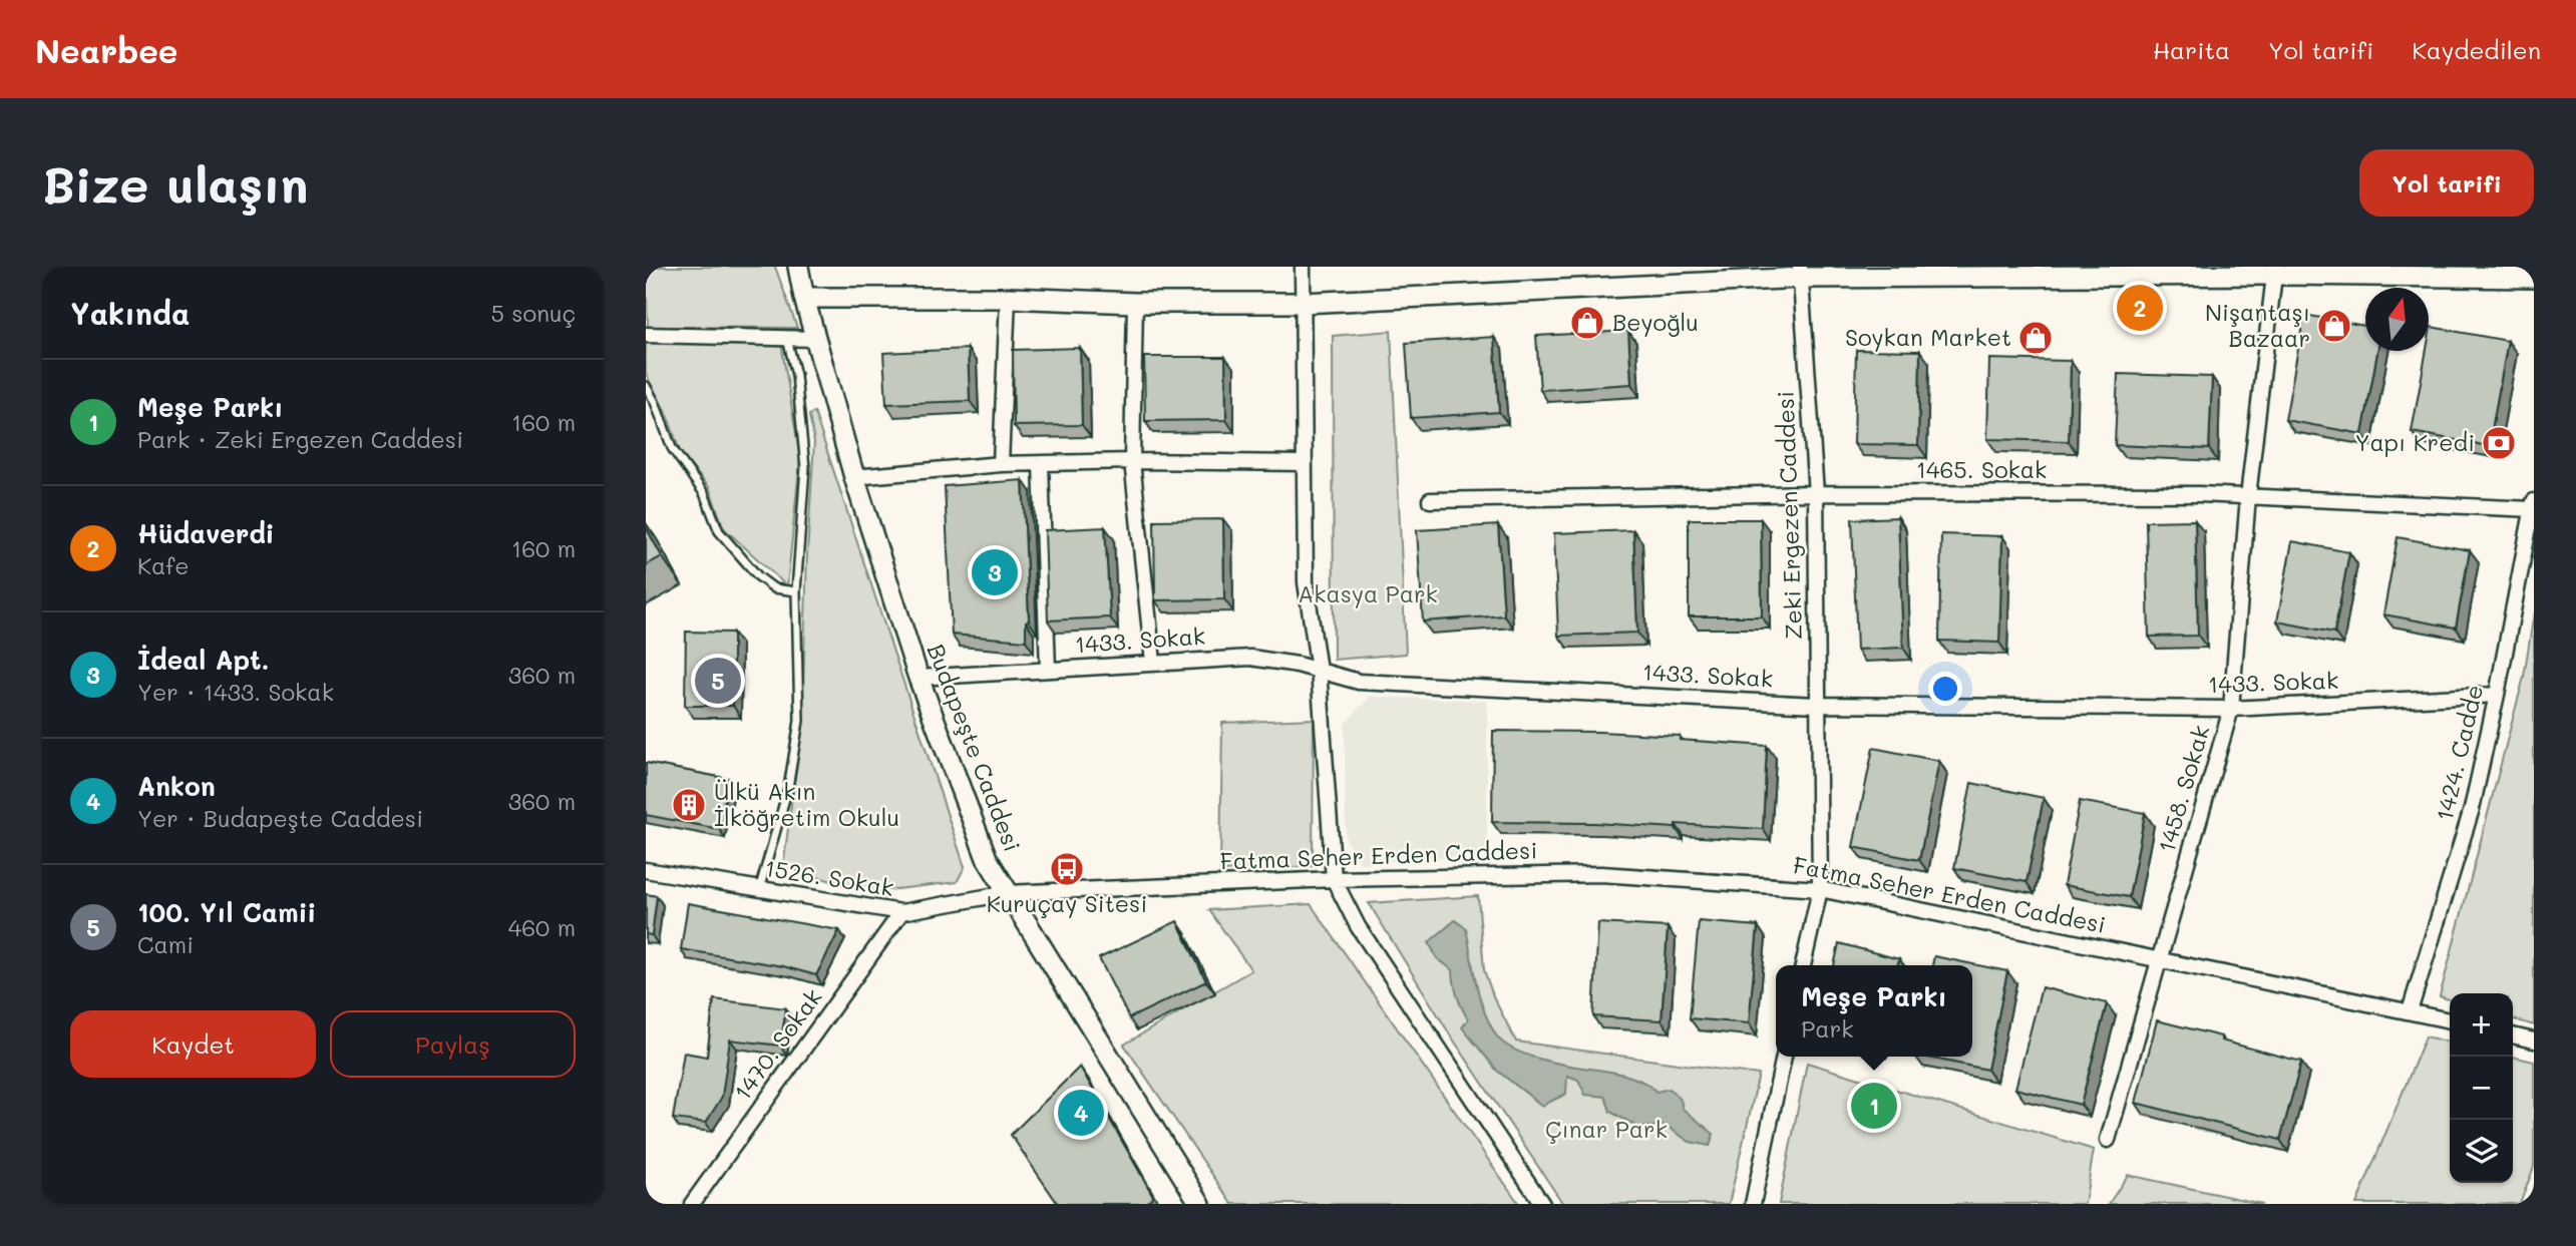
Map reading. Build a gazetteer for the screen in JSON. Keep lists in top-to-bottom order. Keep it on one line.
{"streets":{"street":["1465. Sokak","Zeki Ergezen Caddesi","1433. Sokak","Budapeşte Caddesi","1424. Cadde","1458. Sokak","Fatma Seher Erden Caddesi","1526. Sokak","1470. Sokak"]},"crossings":[["1465. Sokak","Zeki Ergezen Caddesi"],["1465. Sokak","1424. Cadde"],["1465. Sokak","1458. Sokak"],["Zeki Ergezen Caddesi","1433. Sokak"],["Zeki Ergezen Caddesi","Fatma Seher Erden Caddesi"],["1433. Sokak","Budapeşte Caddesi"],["1433. Sokak","1424. Cadde"],["1433. Sokak","1458. Sokak"],["Budapeşte Caddesi","Fatma Seher Erden Caddesi"],["Budapeşte Caddesi","1526. Sokak"],["1424. Cadde","Fatma Seher Erden Caddesi"],["1458. Sokak","Fatma Seher Erden Caddesi"],["Fatma Seher Erden Caddesi","1526. Sokak"],["1526. Sokak","1470. Sokak"]],"parks":["Akasya Park","Çınar Park"],"places":{"shop":["Beyoğlu","Nişantaşı Bazaar","Soykan Market"],"bank":["Yapı Kredi"],"building":["Ülkü Akın İlköğretim Okulu"],"bus stop":["Kuruçay Sitesi"]},"north":"top","page":{"header":"Nearbee","nav":["Harita","Yol tarifi","Kaydedilen"],"buttons":["Yol tarifi",["Kaydet","Paylaş"]],"title":"Bize ulaşın","heading":["Yakında","5 sonuç"],"pins":["2","3","5","1","4"],"list":[{"mark":"1","name":"Meşe Parkı","note":"Park · Zeki Ergezen Caddesi","value":"160 m"},{"mark":"2","name":"Hüdaverdi","note":"Kafe","value":"160 m"},{"mark":"3","name":"İdeal Apt.","note":"Yer · 1433. Sokak","value":"360 m"},{"mark":"4","name":"Ankon","note":"Yer · Budapeşte Caddesi","value":"360 m"},{"mark":"5","name":"100. Yıl Camii","note":"Cami","value":"460 m"}],"popup":["Meşe Parkı","Park"],"map_buttons":["+","−"]}}
